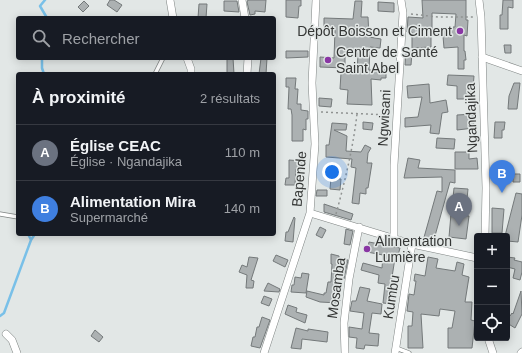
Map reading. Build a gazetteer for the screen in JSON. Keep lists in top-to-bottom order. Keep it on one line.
{"streets":{"street":["Ngwisani","Ngandajika","Bapende","Mosamba","Kumbu"]},"places":["Dépôt Boisson et Ciment","Centre de Santé Saint Abel","Alimentation Lumière"],"page":{"search":"Rechercher","heading":["À proximité","2 résultats"],"list":[{"mark":"A","name":"Église CEAC","note":"Église · Ngandajika","value":"110 m"},{"mark":"B","name":"Alimentation Mira","note":"Supermarché","value":"140 m"}],"pins":["B","A"],"map_buttons":["+","−"]}}
